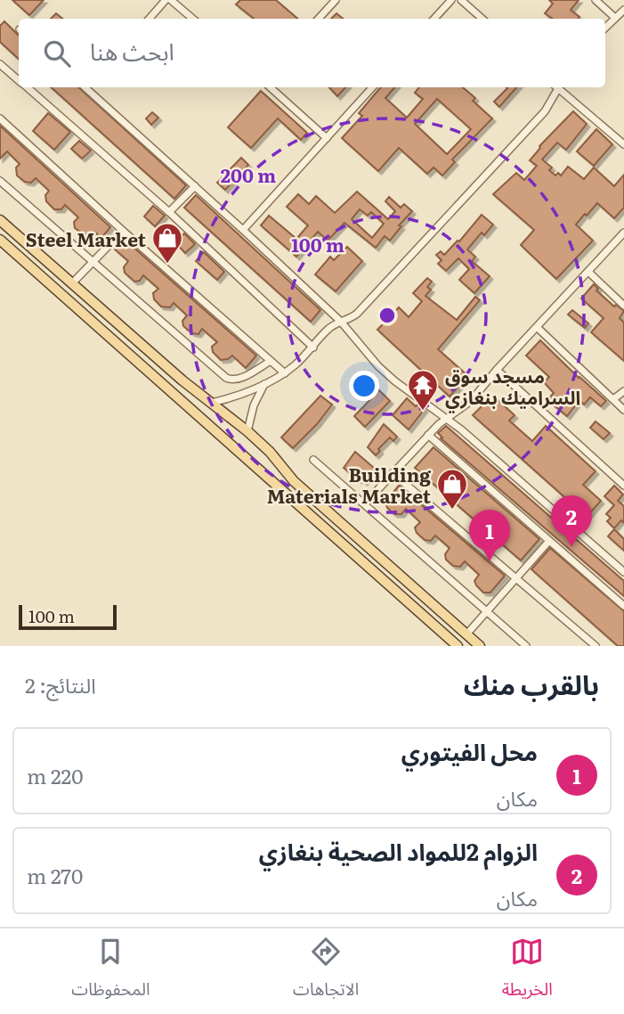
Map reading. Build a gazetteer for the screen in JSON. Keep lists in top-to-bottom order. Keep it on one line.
{"places":{"shop":["Steel Market","Building Materials Market"],"temple":["مسجد سوق السراميك بنغازي"]},"scale_bar":"100 m","page":{"search":"ابحث هنا","pins":["2","1"],"scale":"100 m","heading":["بالقرب منك","النتائج: 2"],"list":[{"mark":"1","name":"محل الفيتوري","note":"مكان","value":"220 m"},{"mark":"2","name":"الزوام 2للمواد الصحية بنغازي","note":"مكان","value":"270 m"}],"nav":["الخريطة","الاتجاهات","المحفوظات"]},"rings":["200 m","100 m"]}
